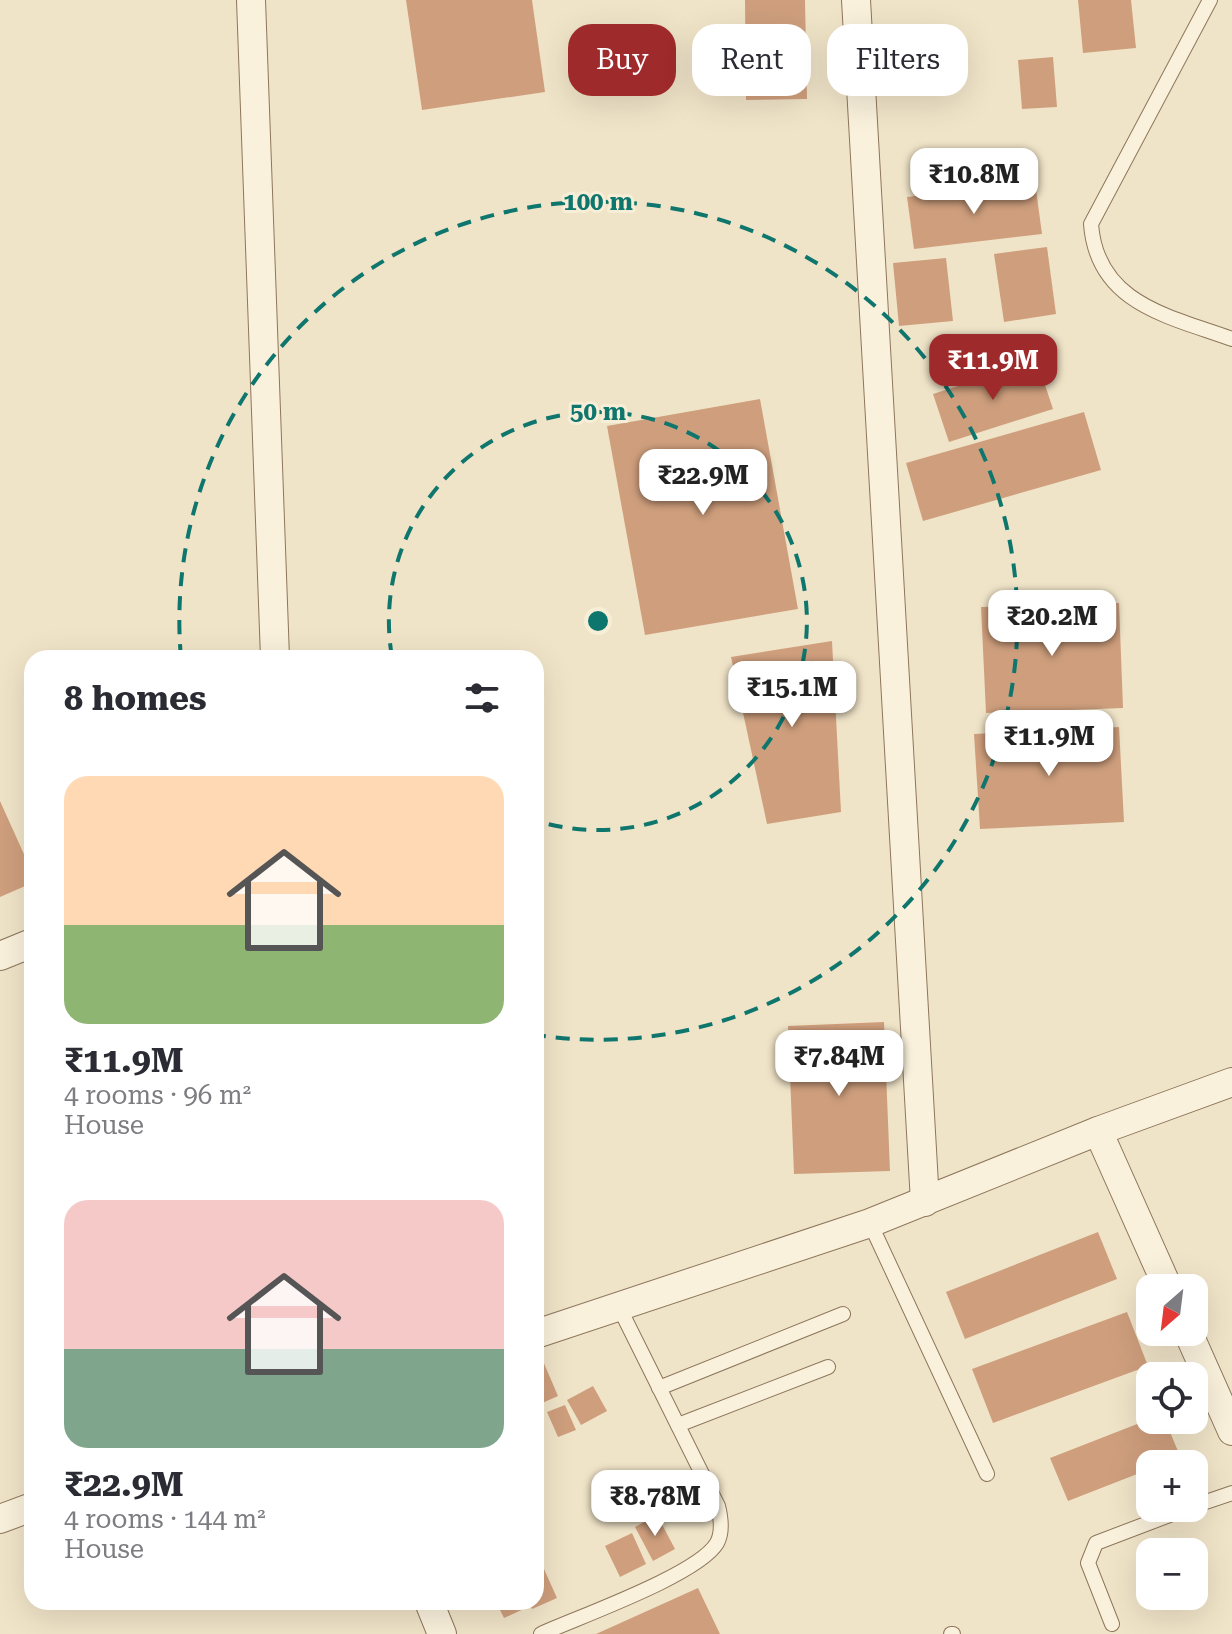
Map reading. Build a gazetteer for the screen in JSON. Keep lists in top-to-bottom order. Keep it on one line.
{"north":"bottom left","page":{"chip":["Buy","Rent","Filters"],"price":["₹10.8M","₹11.9M","₹22.9M","₹20.2M","₹15.1M","₹11.9M","₹7.84M","₹8.78M"],"heading":"8 homes","list":[{"name":"₹11.9M","note":"4 rooms · 96 m² · House"},{"name":"₹22.9M","note":"4 rooms · 144 m² · House"}],"map_buttons":["+","−"]},"rings":["100 m","50 m"]}
